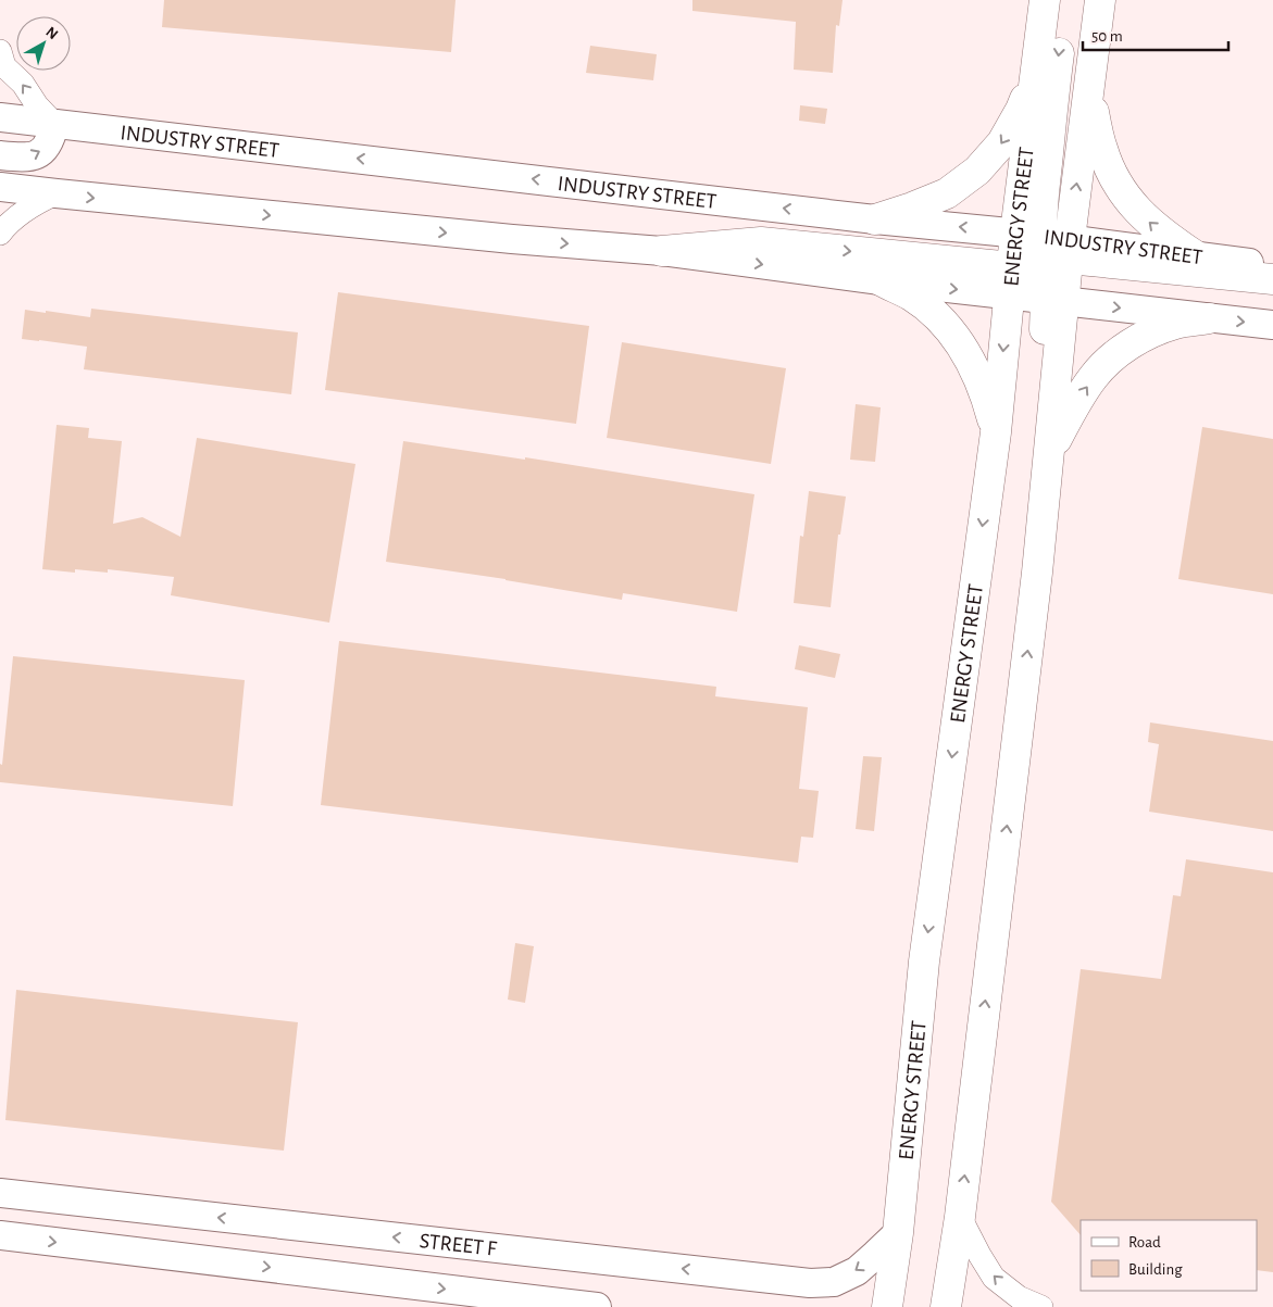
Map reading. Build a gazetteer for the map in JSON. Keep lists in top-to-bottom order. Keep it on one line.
{"streets":{"main road":["ENERGY STREET"],"street":["INDUSTRY STREET","STREET F"]},"crossings":[["INDUSTRY STREET","ENERGY STREET"],["ENERGY STREET","STREET F"]],"legend":["Road","Building"],"scale_bar":"50 m","north":"top right"}
